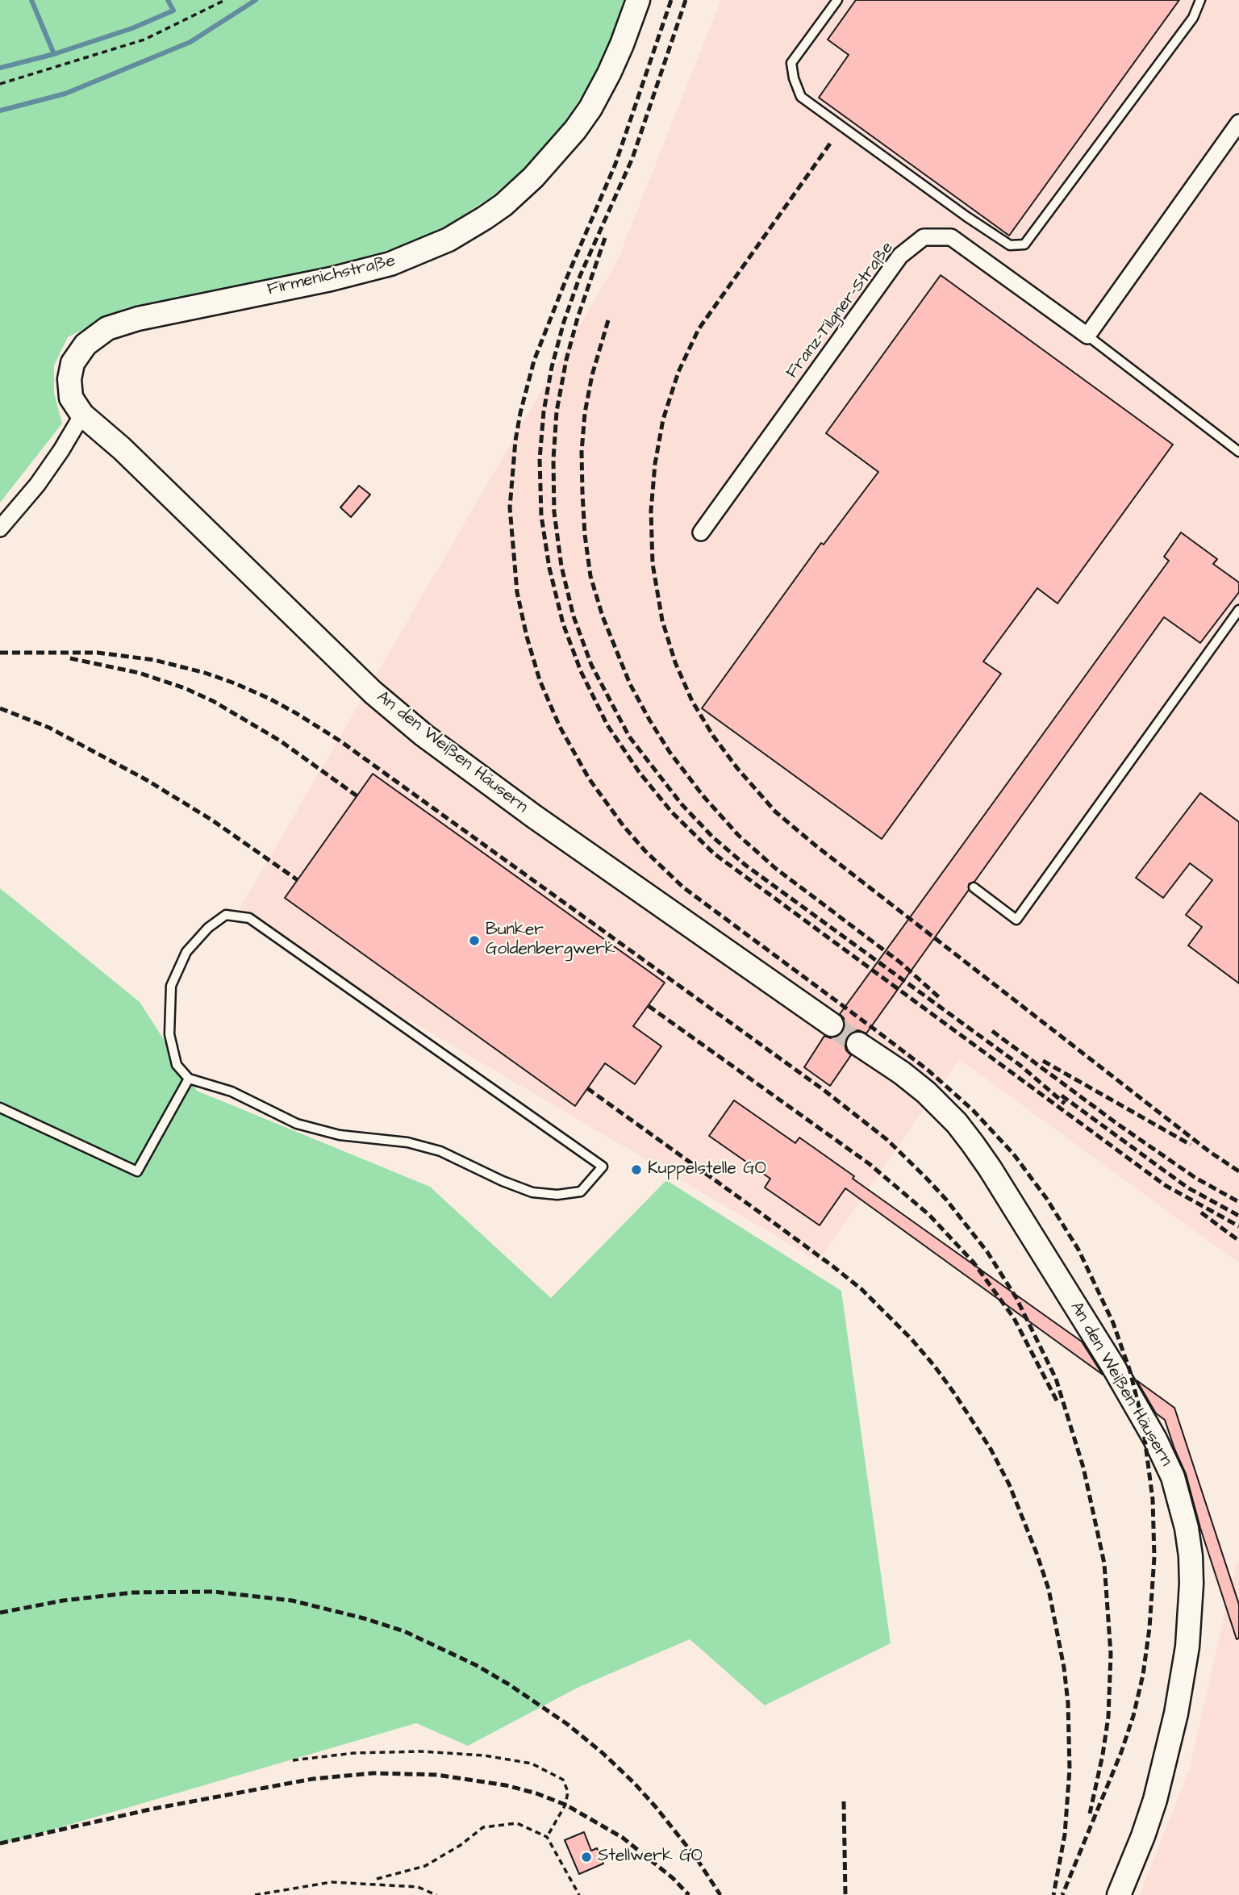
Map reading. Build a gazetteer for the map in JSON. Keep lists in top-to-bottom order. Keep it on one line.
{"streets":{"street":["Firmenichstraße","Franz-Tilgner-Straße","An den Weißen Häusern"]},"crossings":[["Firmenichstraße","An den Weißen Häusern"]],"places":["Bunker Goldenbergwerk","Kuppelstelle GO","Stellwerk GO"]}
